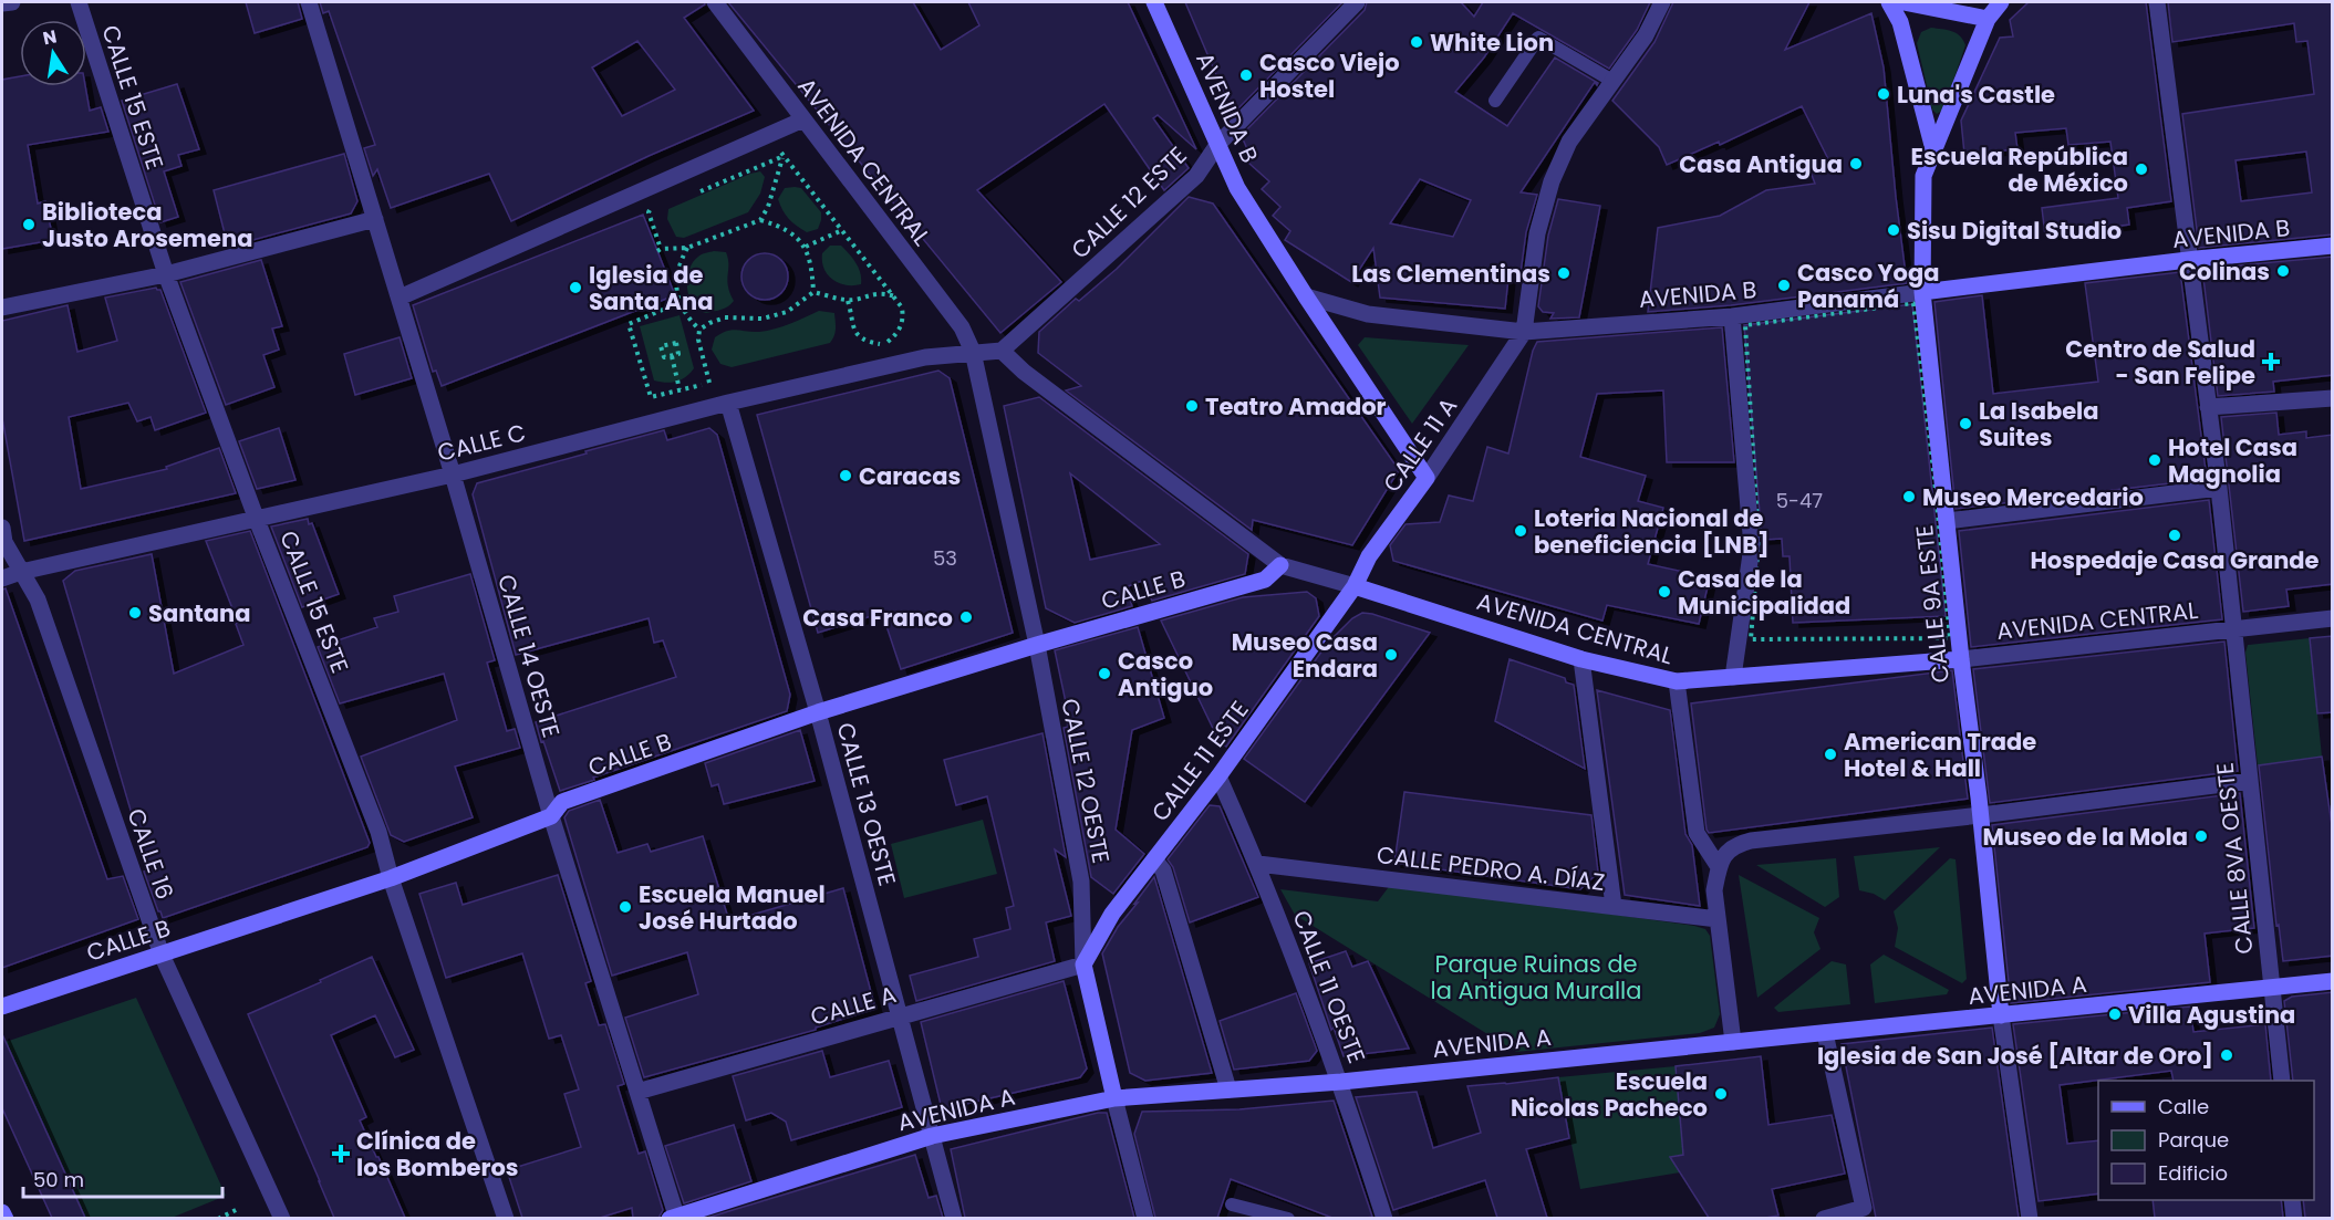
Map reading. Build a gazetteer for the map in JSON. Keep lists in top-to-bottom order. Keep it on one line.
{"streets":{"street":["CALLE 15 ESTE","AVENIDA B","AVENIDA CENTRAL","CALLE 12 ESTE","CALLE C","CALLE 11 A","CALLE B","CALLE 9A ESTE","CALLE 14 OESTE","CALLE 11 ESTE","CALLE 12 OESTE","CALLE 13 OESTE","CALLE 16","CALLE 8VA OESTE","CALLE PEDRO A. DÍAZ","CALLE 11 OESTE","AVENIDA A","CALLE A"]},"crossings":[["CALLE 15 ESTE","CALLE C"],["CALLE 15 ESTE","CALLE B"],["AVENIDA B","CALLE 12 ESTE"],["AVENIDA B","CALLE 11 A"],["AVENIDA B","CALLE 9A ESTE"],["AVENIDA B","CALLE 8VA OESTE"],["AVENIDA CENTRAL","CALLE 12 ESTE"],["AVENIDA CENTRAL","CALLE C"],["AVENIDA CENTRAL","CALLE 11 A"],["AVENIDA CENTRAL","CALLE B"],["AVENIDA CENTRAL","CALLE 9A ESTE"],["AVENIDA CENTRAL","CALLE 11 ESTE"],["AVENIDA CENTRAL","CALLE 12 OESTE"],["AVENIDA CENTRAL","CALLE 8VA OESTE"],["CALLE C","CALLE 14 OESTE"],["CALLE C","CALLE 12 OESTE"],["CALLE C","CALLE 13 OESTE"],["CALLE C","CALLE 16"],["CALLE 11 A","CALLE 11 ESTE"],["CALLE B","CALLE 14 OESTE"],["CALLE B","CALLE 12 OESTE"],["CALLE B","CALLE 13 OESTE"],["CALLE B","CALLE 16"],["CALLE 9A ESTE","AVENIDA A"],["CALLE 14 OESTE","AVENIDA A"],["CALLE 14 OESTE","CALLE A"],["CALLE 11 ESTE","CALLE 12 OESTE"],["CALLE 11 ESTE","CALLE 11 OESTE"],["CALLE 11 ESTE","CALLE A"],["CALLE 12 OESTE","AVENIDA A"],["CALLE 12 OESTE","CALLE A"],["CALLE 13 OESTE","AVENIDA A"],["CALLE 13 OESTE","CALLE A"],["CALLE 8VA OESTE","AVENIDA A"],["CALLE PEDRO A. DÍAZ","CALLE 11 OESTE"],["CALLE 11 OESTE","AVENIDA A"]],"parks":["Parque Ruinas de la Antigua Muralla"],"places":{"other":["White Lion","Casco Viejo Hostel","Luna's Castle","Casa Antigua","Escuela República de México","Biblioteca Justo Arosemena","Sisu Digital Studio","Colinas","Las Clementinas","Casco Yoga Panamá","Iglesia de Santa Ana","Teatro Amador","La Isabela Suites","Hotel Casa Magnolia","Caracas","Museo Mercedario","Loteria Nacional de beneficiencia [LNB]","Hospedaje Casa Grande","Casa de la Municipalidad","Santana","Casa Franco","Museo Casa Endara","Casco Antiguo","American Trade Hotel & Hall","Museo de la Mola","Escuela Manuel José Hurtado","Villa Agustina","Iglesia de San José [Altar de Oro]","Escuela Nicolas Pacheco"],"health":["Centro de Salud - San Felipe","Clínica de los Bomberos"]},"house_numbers":["5-47","53"],"legend":["Calle","Parque","Edificio"],"scale_bar":"50 m","north":"top"}
